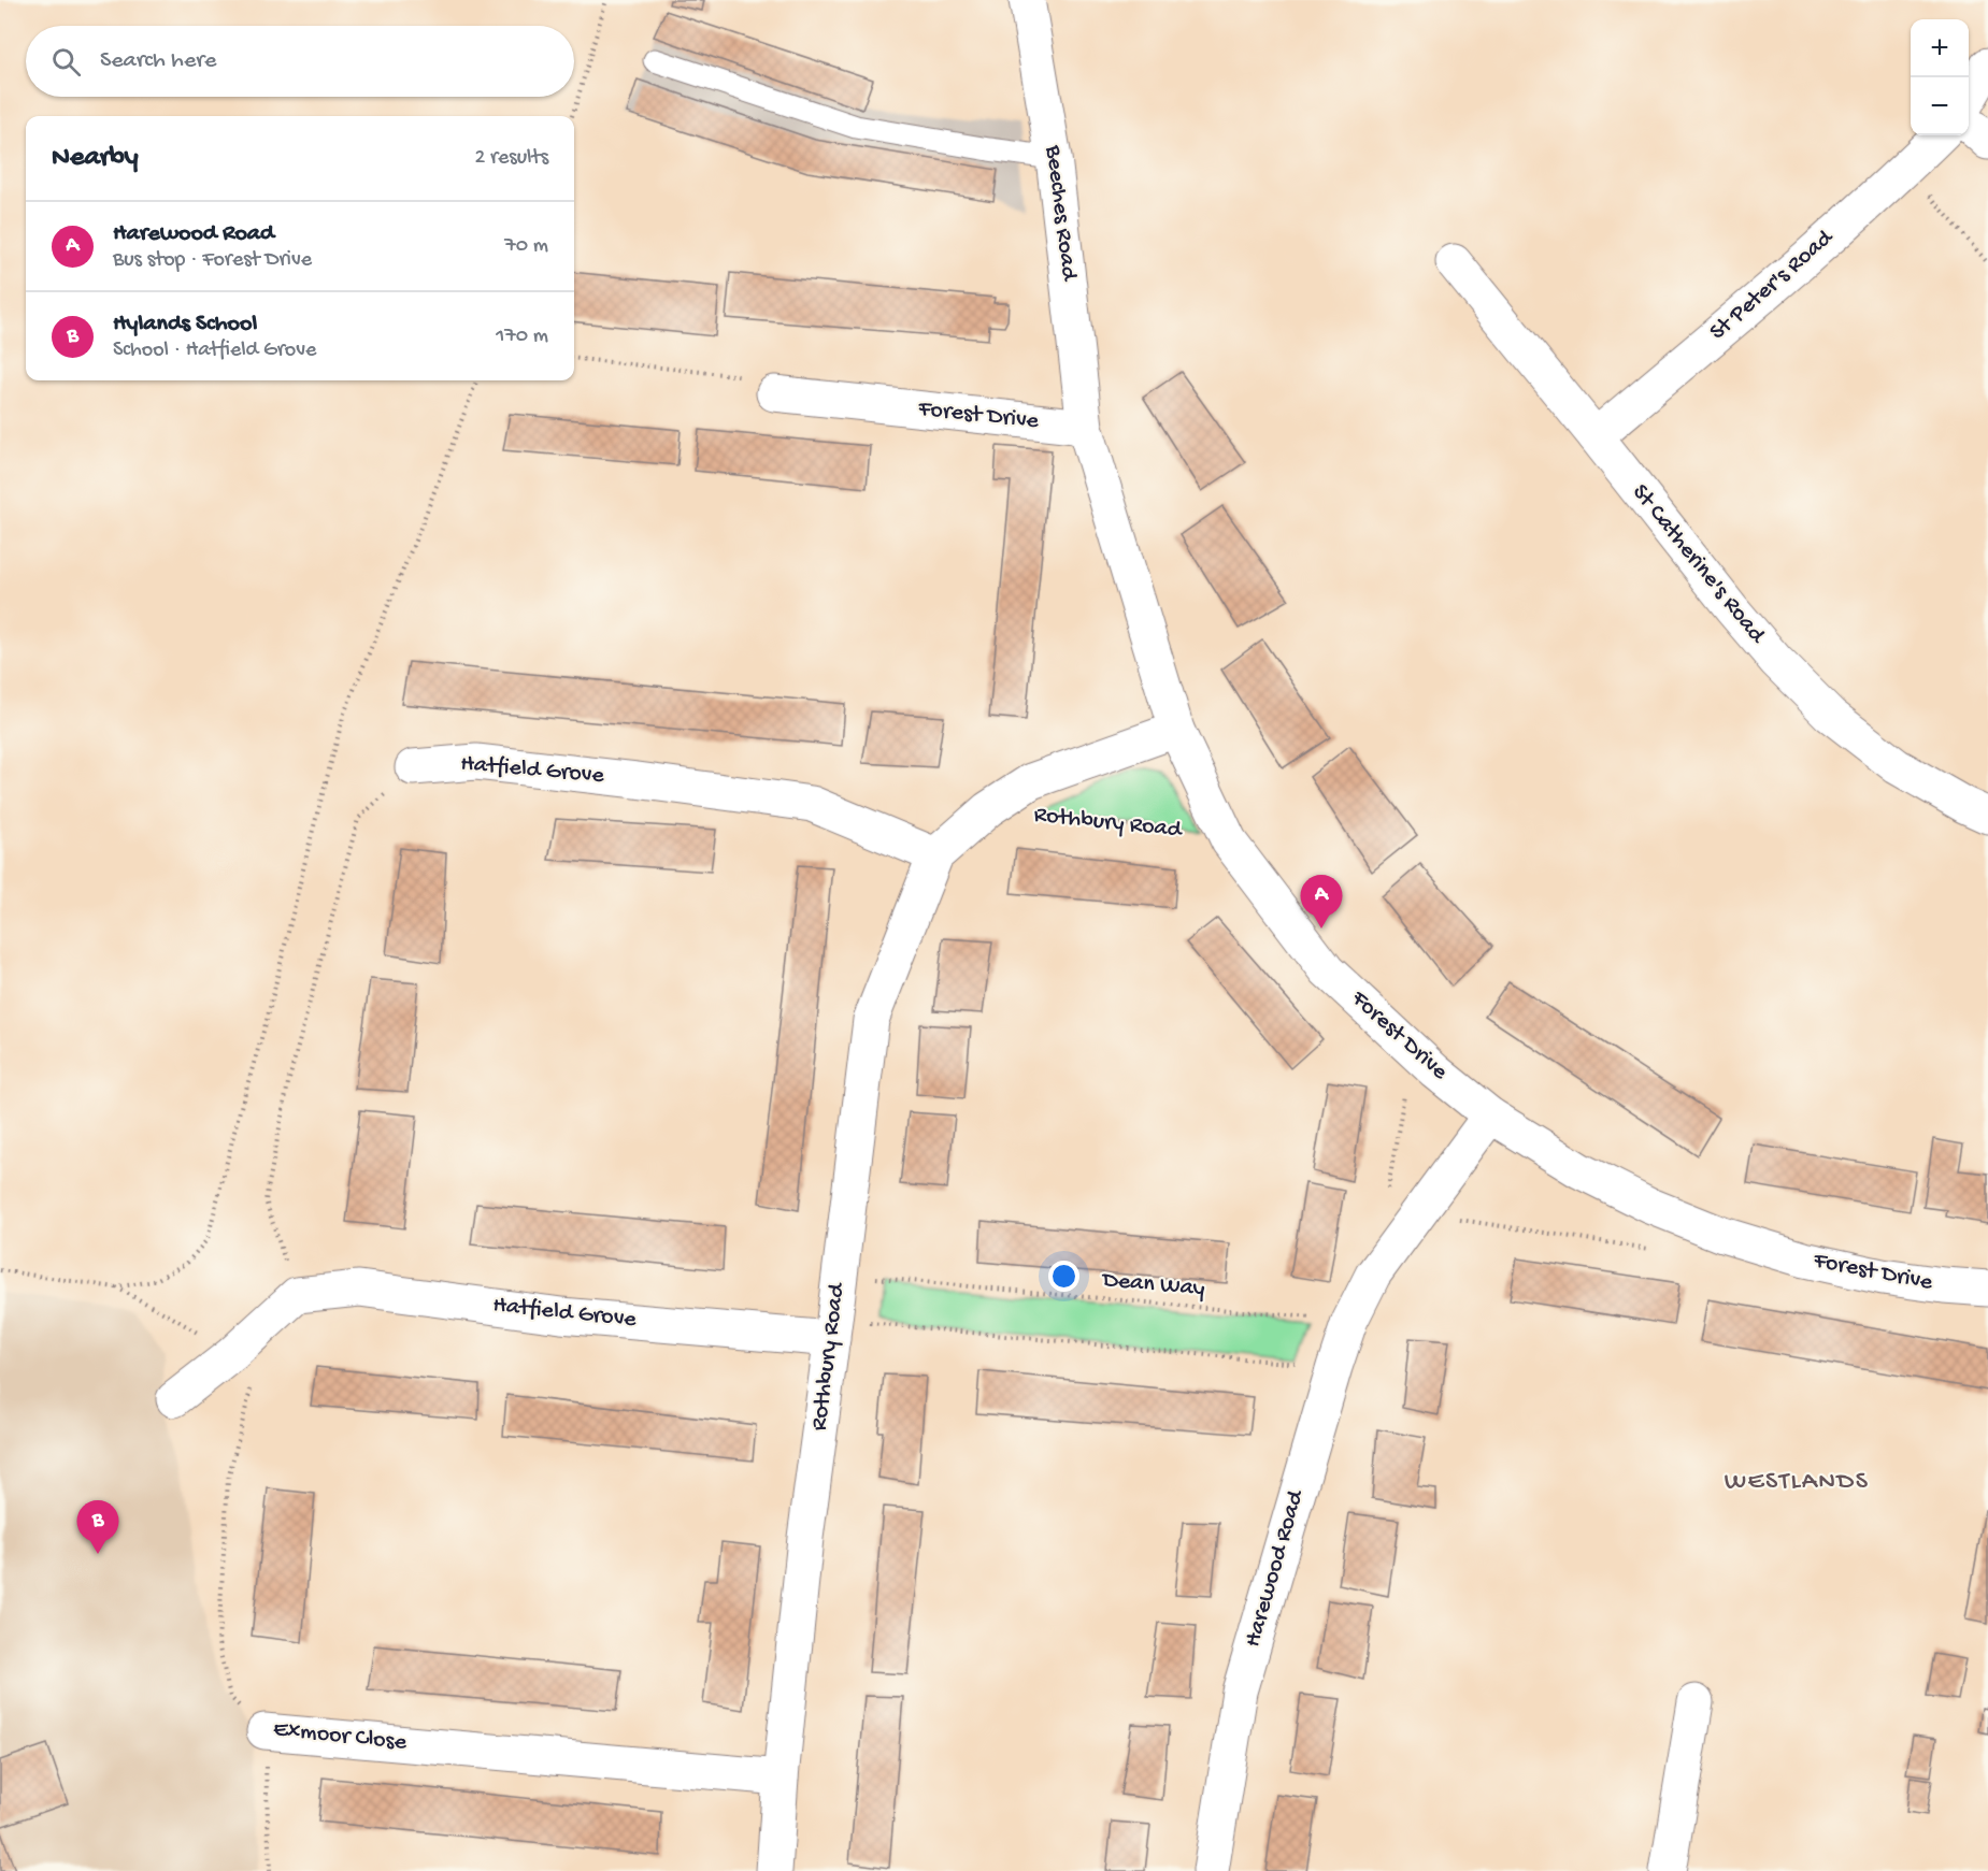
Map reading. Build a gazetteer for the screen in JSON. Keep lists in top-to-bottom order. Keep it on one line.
{"streets":{"street":["Beeches Road","St Peter's Road","Forest Drive","St Catherine's Road","Hatfield Grove","Rothbury Road","Harewood Road","Exmoor Close"],"path":["Dean Way"]},"crossings":[["Beeches Road","Forest Drive"],["St Peter's Road","St Catherine's Road"],["Forest Drive","Rothbury Road"],["Forest Drive","Harewood Road"],["Hatfield Grove","Rothbury Road"],["Rothbury Road","Dean Way"],["Rothbury Road","Exmoor Close"],["Dean Way","Harewood Road"]],"districts":["WESTLANDS"],"page":{"map_buttons":["+","−"],"search":"Search here","heading":["Nearby","2 results"],"list":[{"mark":"A","name":"Harewood Road","note":"Bus stop · Forest Drive","value":"70 m"},{"mark":"B","name":"Hylands School","note":"School · Hatfield Grove","value":"170 m"}],"pins":["A","B"]}}
